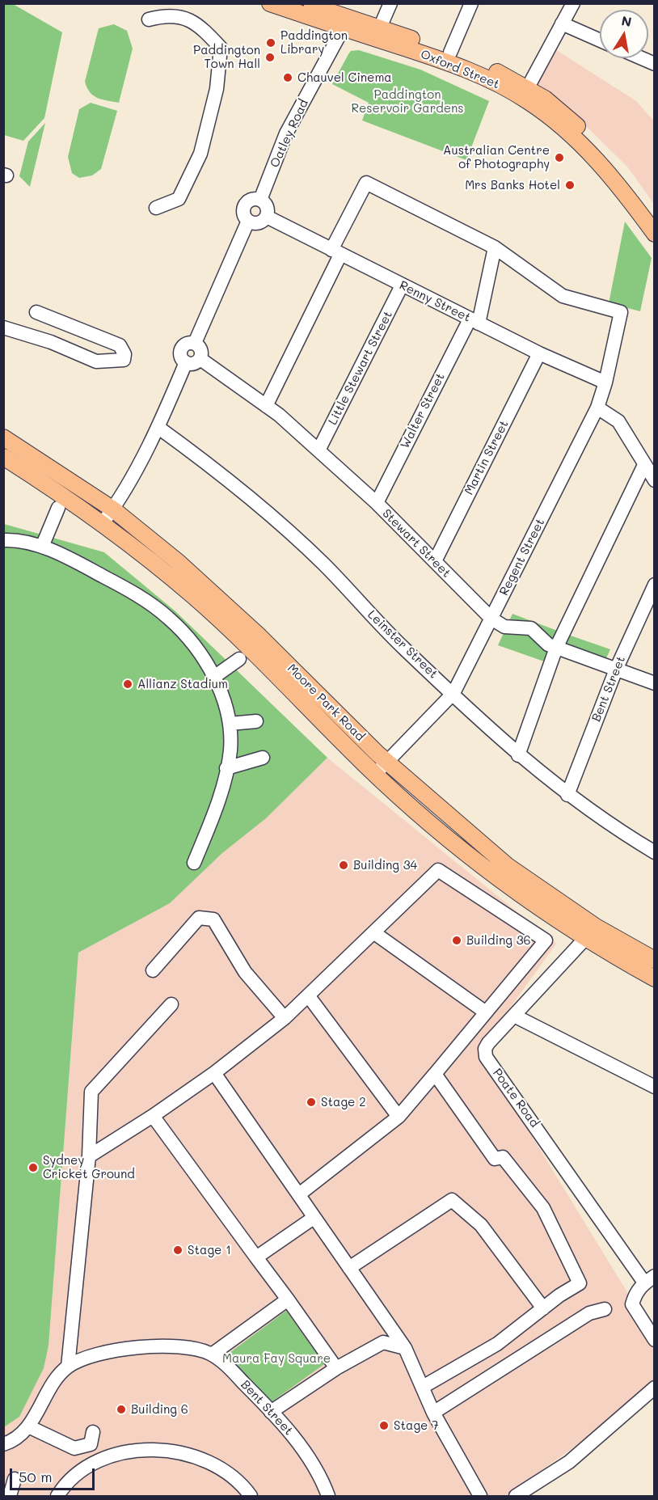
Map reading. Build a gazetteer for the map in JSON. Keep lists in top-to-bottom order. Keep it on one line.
{"streets":{"main road":["Oxford Street","Moore Park Road"],"street":["Oatley Road","Renny Street","Little Stewart Street","Walter Street","Martin Street","Stewart Street","Regent Street","Leinster Street","Bent Street","Poate Road"]},"crossings":[["Oxford Street","Oatley Road"],["Oatley Road","Renny Street"],["Renny Street","Little Stewart Street"],["Renny Street","Walter Street"],["Renny Street","Martin Street"],["Renny Street","Regent Street"],["Little Stewart Street","Stewart Street"],["Walter Street","Stewart Street"],["Walter Street","Regent Street"],["Martin Street","Stewart Street"],["Stewart Street","Regent Street"],["Stewart Street","Bent Street"],["Regent Street","Leinster Street"],["Regent Street","Moore Park Road"],["Leinster Street","Bent Street"],["Moore Park Road","Poate Road"]],"parks":["Paddington Reservoir Gardens","Maura Fay Square"],"places":["Paddington Library","Paddington Town Hall","Chauvel Cinema","Australian Centre of Photography","Mrs Banks Hotel","Allianz Stadium","Building 34","Building 36","Stage 2","Sydney Cricket Ground","Stage 1","Building 6","Stage 7"],"scale_bar":"50 m","north":"top"}
